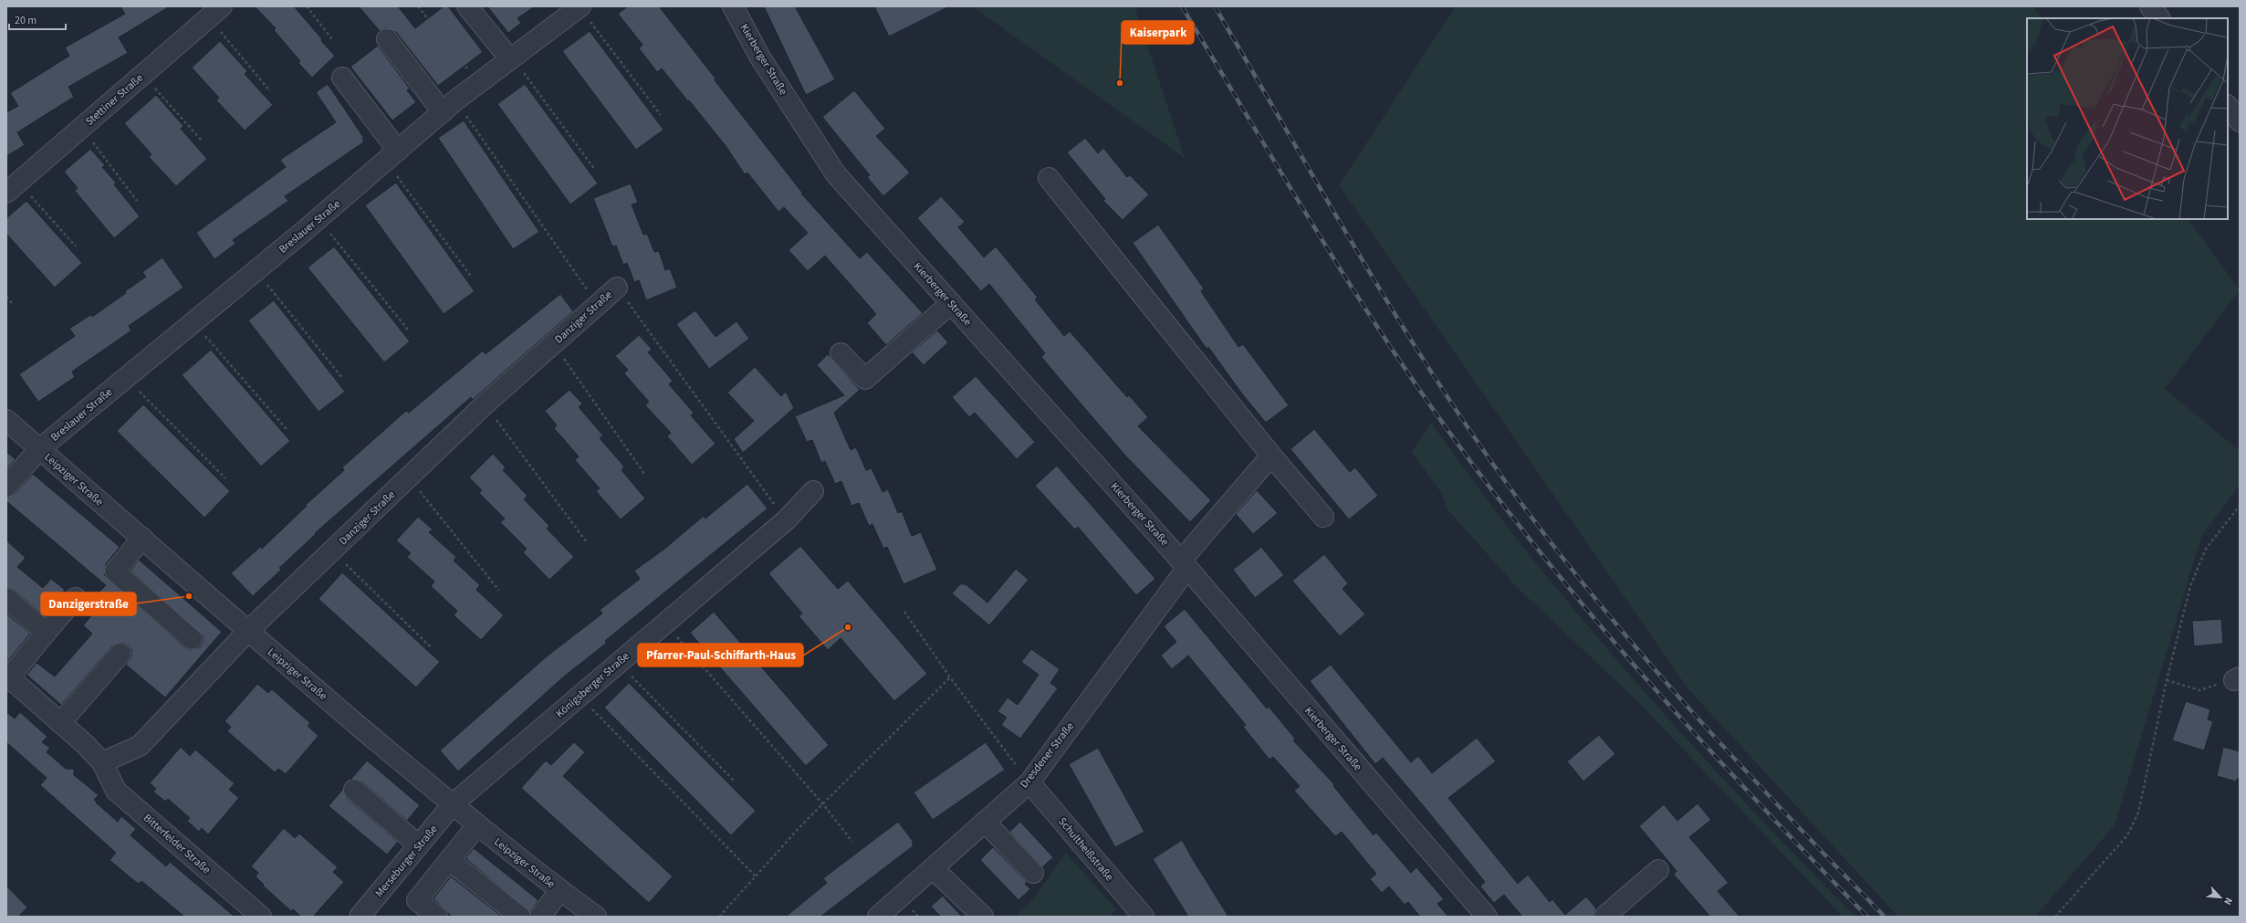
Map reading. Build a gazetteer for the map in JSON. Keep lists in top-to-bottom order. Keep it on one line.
{"streets":{"street":["Kierberger Straße","Stettiner Straße","Breslauer Straße","Danziger Straße","Leipziger Straße","Königsberger Straße","Dresdener Straße","Bitterfelder Straße","Schultheißstraße","Merseburger Straße"]},"crossings":[["Kierberger Straße","Dresdener Straße"],["Breslauer Straße","Leipziger Straße"],["Danziger Straße","Leipziger Straße"],["Leipziger Straße","Königsberger Straße"],["Leipziger Straße","Merseburger Straße"],["Königsberger Straße","Merseburger Straße"],["Dresdener Straße","Schultheißstraße"]],"places":["Kaiserpark","Danzigerstraße","Pfarrer-Paul-Schiffarth-Haus"],"scale_bar":"20 m","north":"bottom right"}
